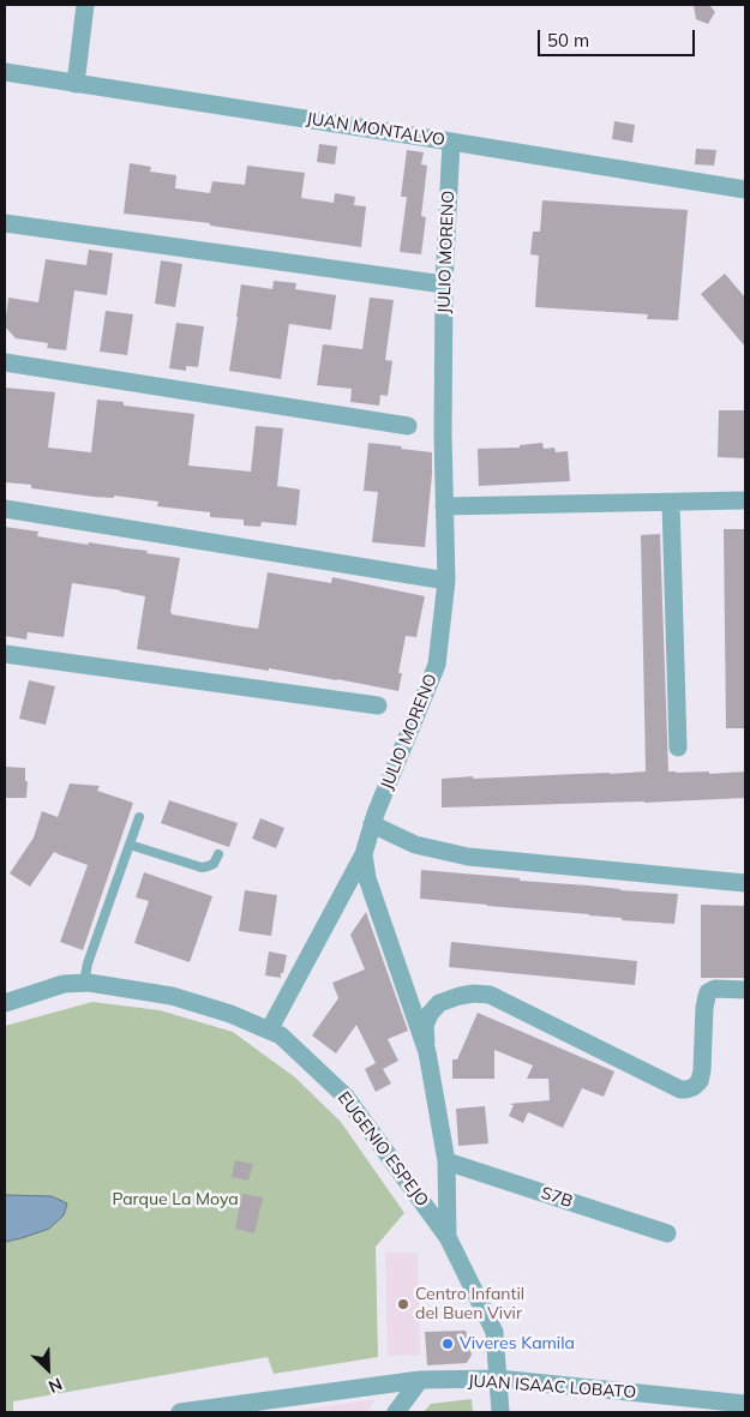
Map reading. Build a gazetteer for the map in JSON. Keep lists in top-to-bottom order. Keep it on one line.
{"streets":{"street":["JUAN MONTALVO","JULIO MORENO","EUGENIO ESPEJO","S7B","JUAN ISAAC LOBATO"]},"crossings":[["JUAN MONTALVO","JULIO MORENO"],["JULIO MORENO","EUGENIO ESPEJO"],["JULIO MORENO","S7B"],["EUGENIO ESPEJO","JUAN ISAAC LOBATO"]],"parks":["Parque La Moya"],"places":["Centro Infantil del Buen Vivir","Viveres Kamila"],"scale_bar":"50 m","north":"bottom right"}
